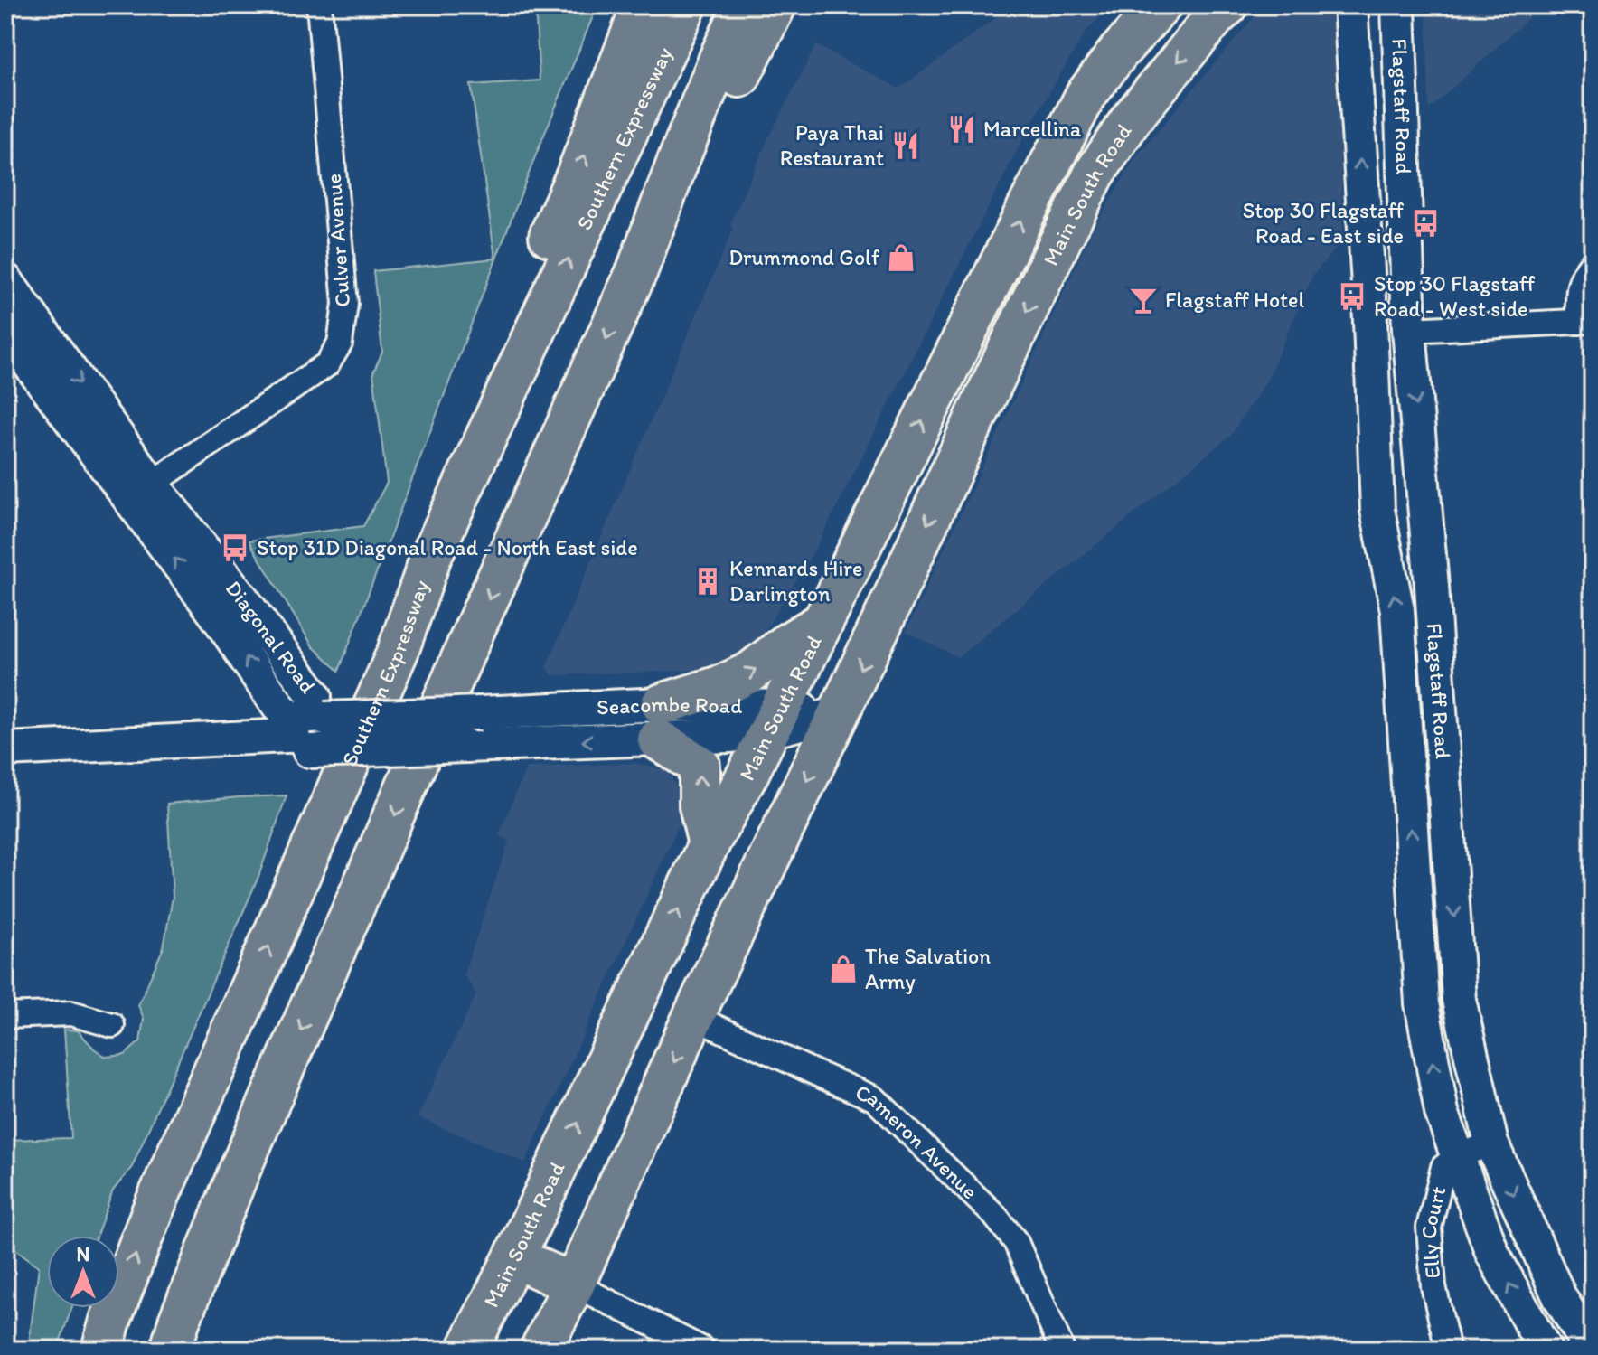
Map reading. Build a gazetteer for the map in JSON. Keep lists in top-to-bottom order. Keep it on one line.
{"streets":{"highway":["Southern Expressway","Main South Road"],"main road":["Flagstaff Road","Diagonal Road","Seacombe Road"],"street":["Culver Avenue","Cameron Avenue","Elly Court"]},"crossings":[["Flagstaff Road","Elly Court"],["Main South Road","Seacombe Road"],["Main South Road","Cameron Avenue"],["Culver Avenue","Diagonal Road"],["Diagonal Road","Seacombe Road"]],"places":{"restaurant":["Marcellina","Paya Thai Restaurant"],"bus stop":["Stop 30 Flagstaff Road - East side","Stop 30 Flagstaff Road - West side","Stop 31D Diagonal Road - North East side"],"shop":["Drummond Golf","The Salvation Army"],"bar":["Flagstaff Hotel"],"building":["Kennards Hire Darlington"]},"north":"top"}
